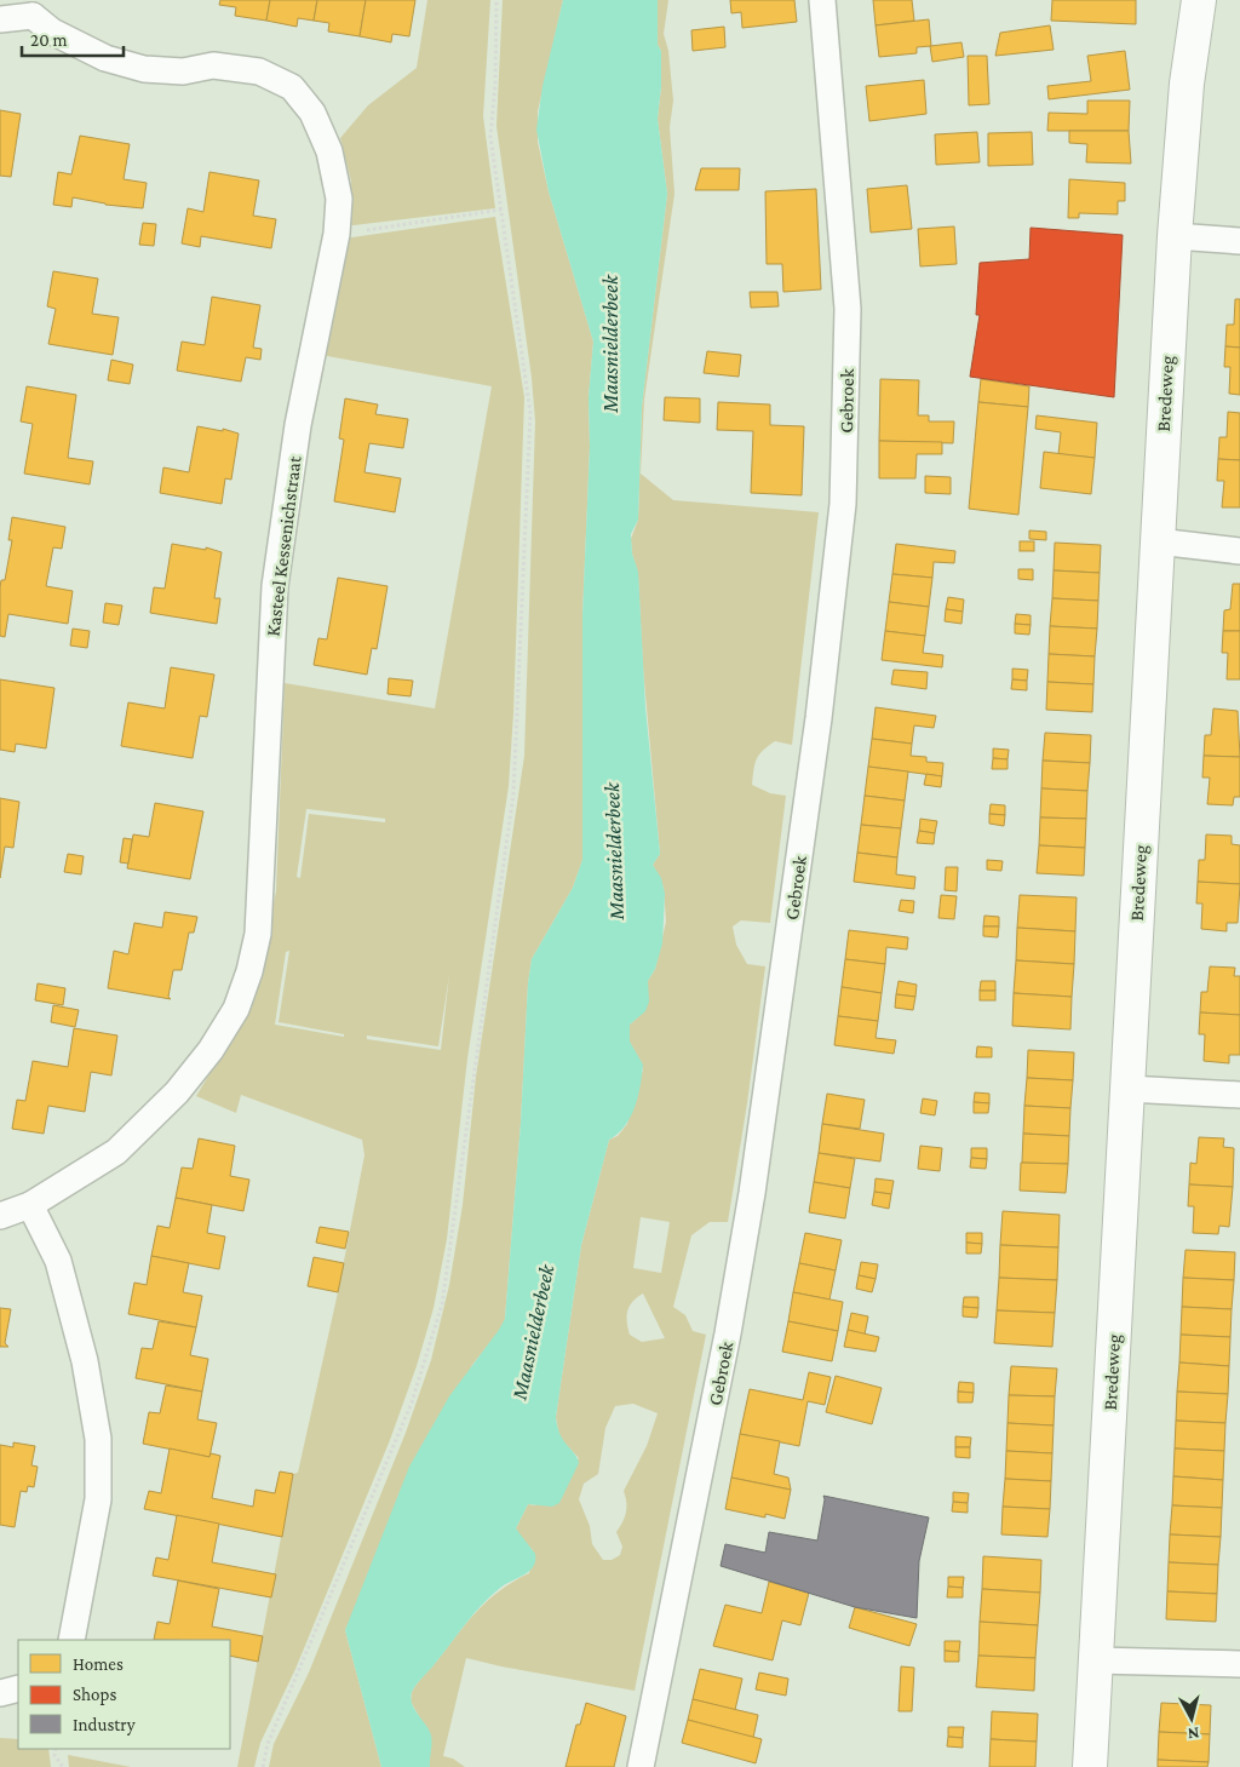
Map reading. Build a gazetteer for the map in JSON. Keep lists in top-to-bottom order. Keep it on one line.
{"streets":{"street":["Bredeweg","Gebroek","Kasteel Kessenichstraat"]},"water":["Maasnielderbeek"],"legend":["Homes","Shops","Industry"],"scale_bar":"20 m","north":"bottom"}
